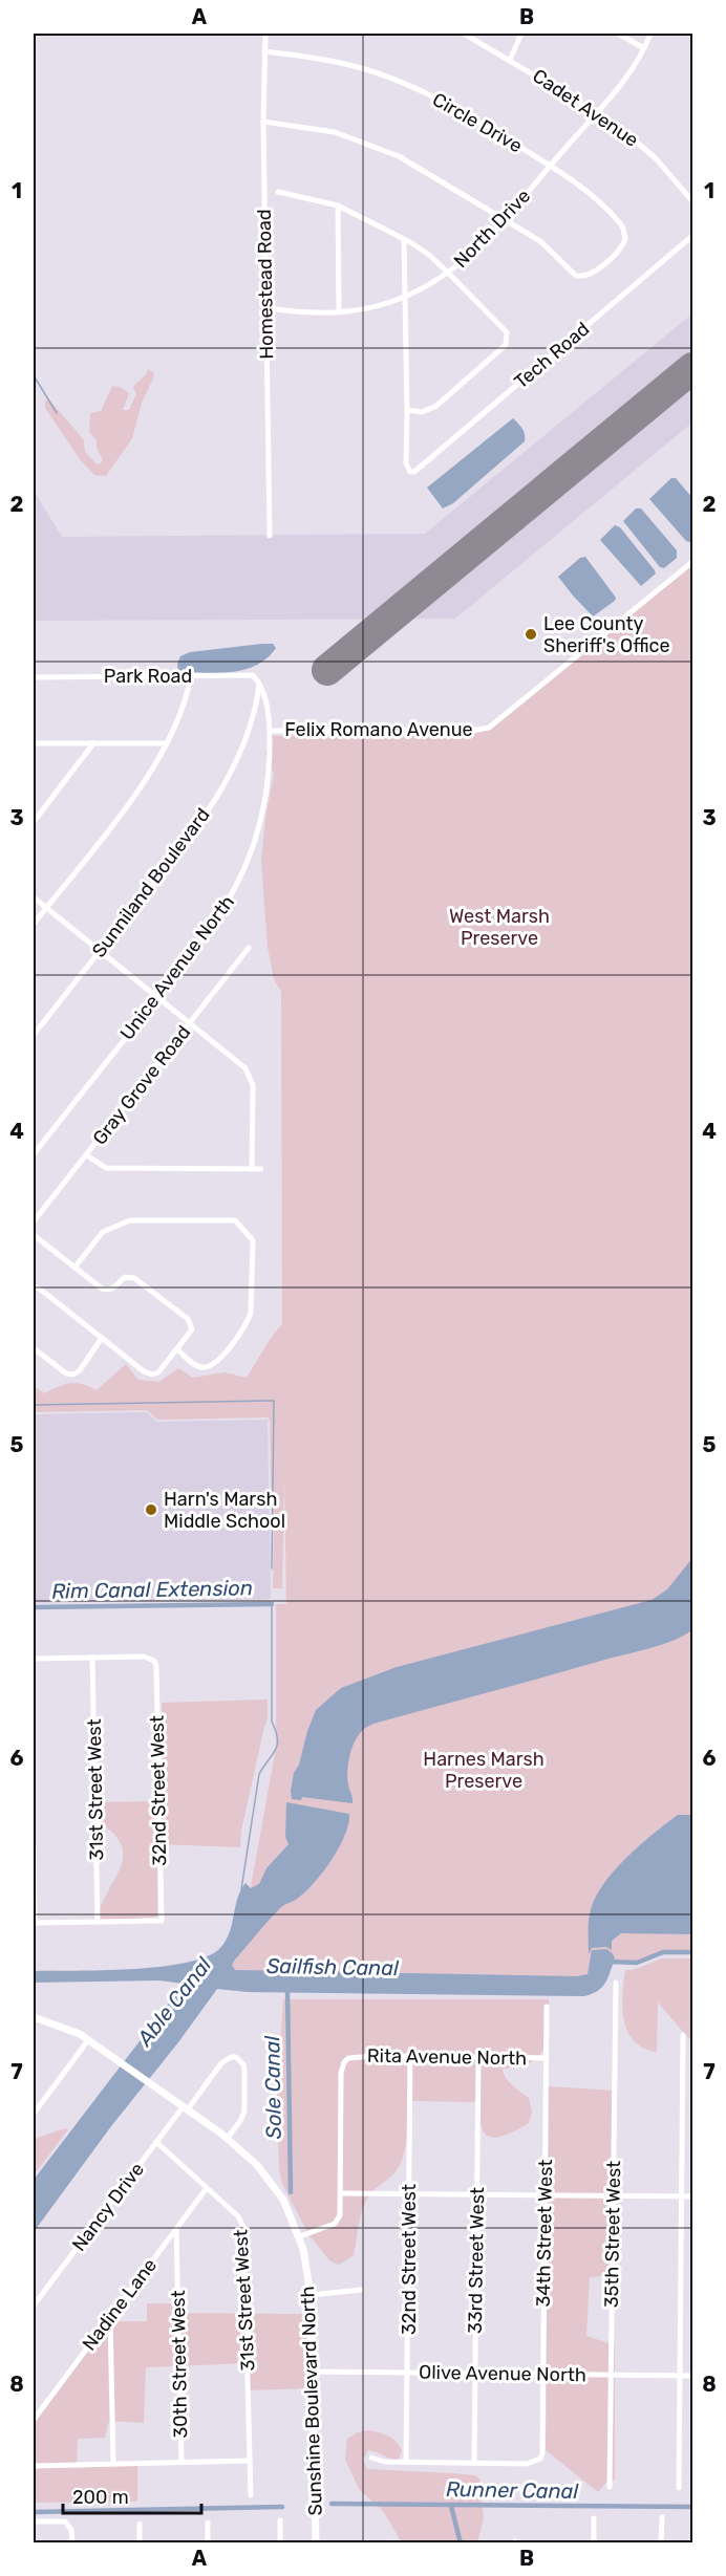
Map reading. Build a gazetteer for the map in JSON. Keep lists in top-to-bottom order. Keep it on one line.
{"streets":{"street":["Cadet Avenue","Circle Drive","North Drive","Homestead Road","Tech Road","Park Road","Felix Romano Avenue","Sunniland Boulevard","Unice Avenue North","Gray Grove Road","31st Street West","32nd Street West","Rita Avenue North","Nancy Drive","34th Street West","35th Street West","33rd Street West","Nadine Lane","30th Street West","Olive Avenue North","Sunshine Boulevard North"]},"crossings":[["Cadet Avenue","North Drive"],["Circle Drive","North Drive"],["Circle Drive","Homestead Road"],["North Drive","Homestead Road"],["Park Road","Sunniland Boulevard"],["Park Road","Unice Avenue North"],["Felix Romano Avenue","Unice Avenue North"],["Sunniland Boulevard","Unice Avenue North"],["31st Street West","32nd Street West"],["31st Street West","Nancy Drive"],["31st Street West","Nadine Lane"],["32nd Street West","Rita Avenue North"],["32nd Street West","Olive Avenue North"],["Rita Avenue North","34th Street West"],["Rita Avenue North","33rd Street West"],["Nancy Drive","Sunshine Boulevard North"],["34th Street West","33rd Street West"],["34th Street West","Olive Avenue North"],["35th Street West","Olive Avenue North"],["33rd Street West","Olive Avenue North"],["Nadine Lane","30th Street West"],["Olive Avenue North","Sunshine Boulevard North"]],"water":["Rim Canal Extension","Sailfish Canal","Able Canal","Sole Canal","Runner Canal"],"parks":["West Marsh Preserve","Harnes Marsh Preserve"],"places":["Lee County Sheriff's Office","Harn's Marsh Middle School"],"scale_bar":"200 m","grid":{"columns":["A","B"],"rows":["1","2","3","4","5","6","7","8"]}}
